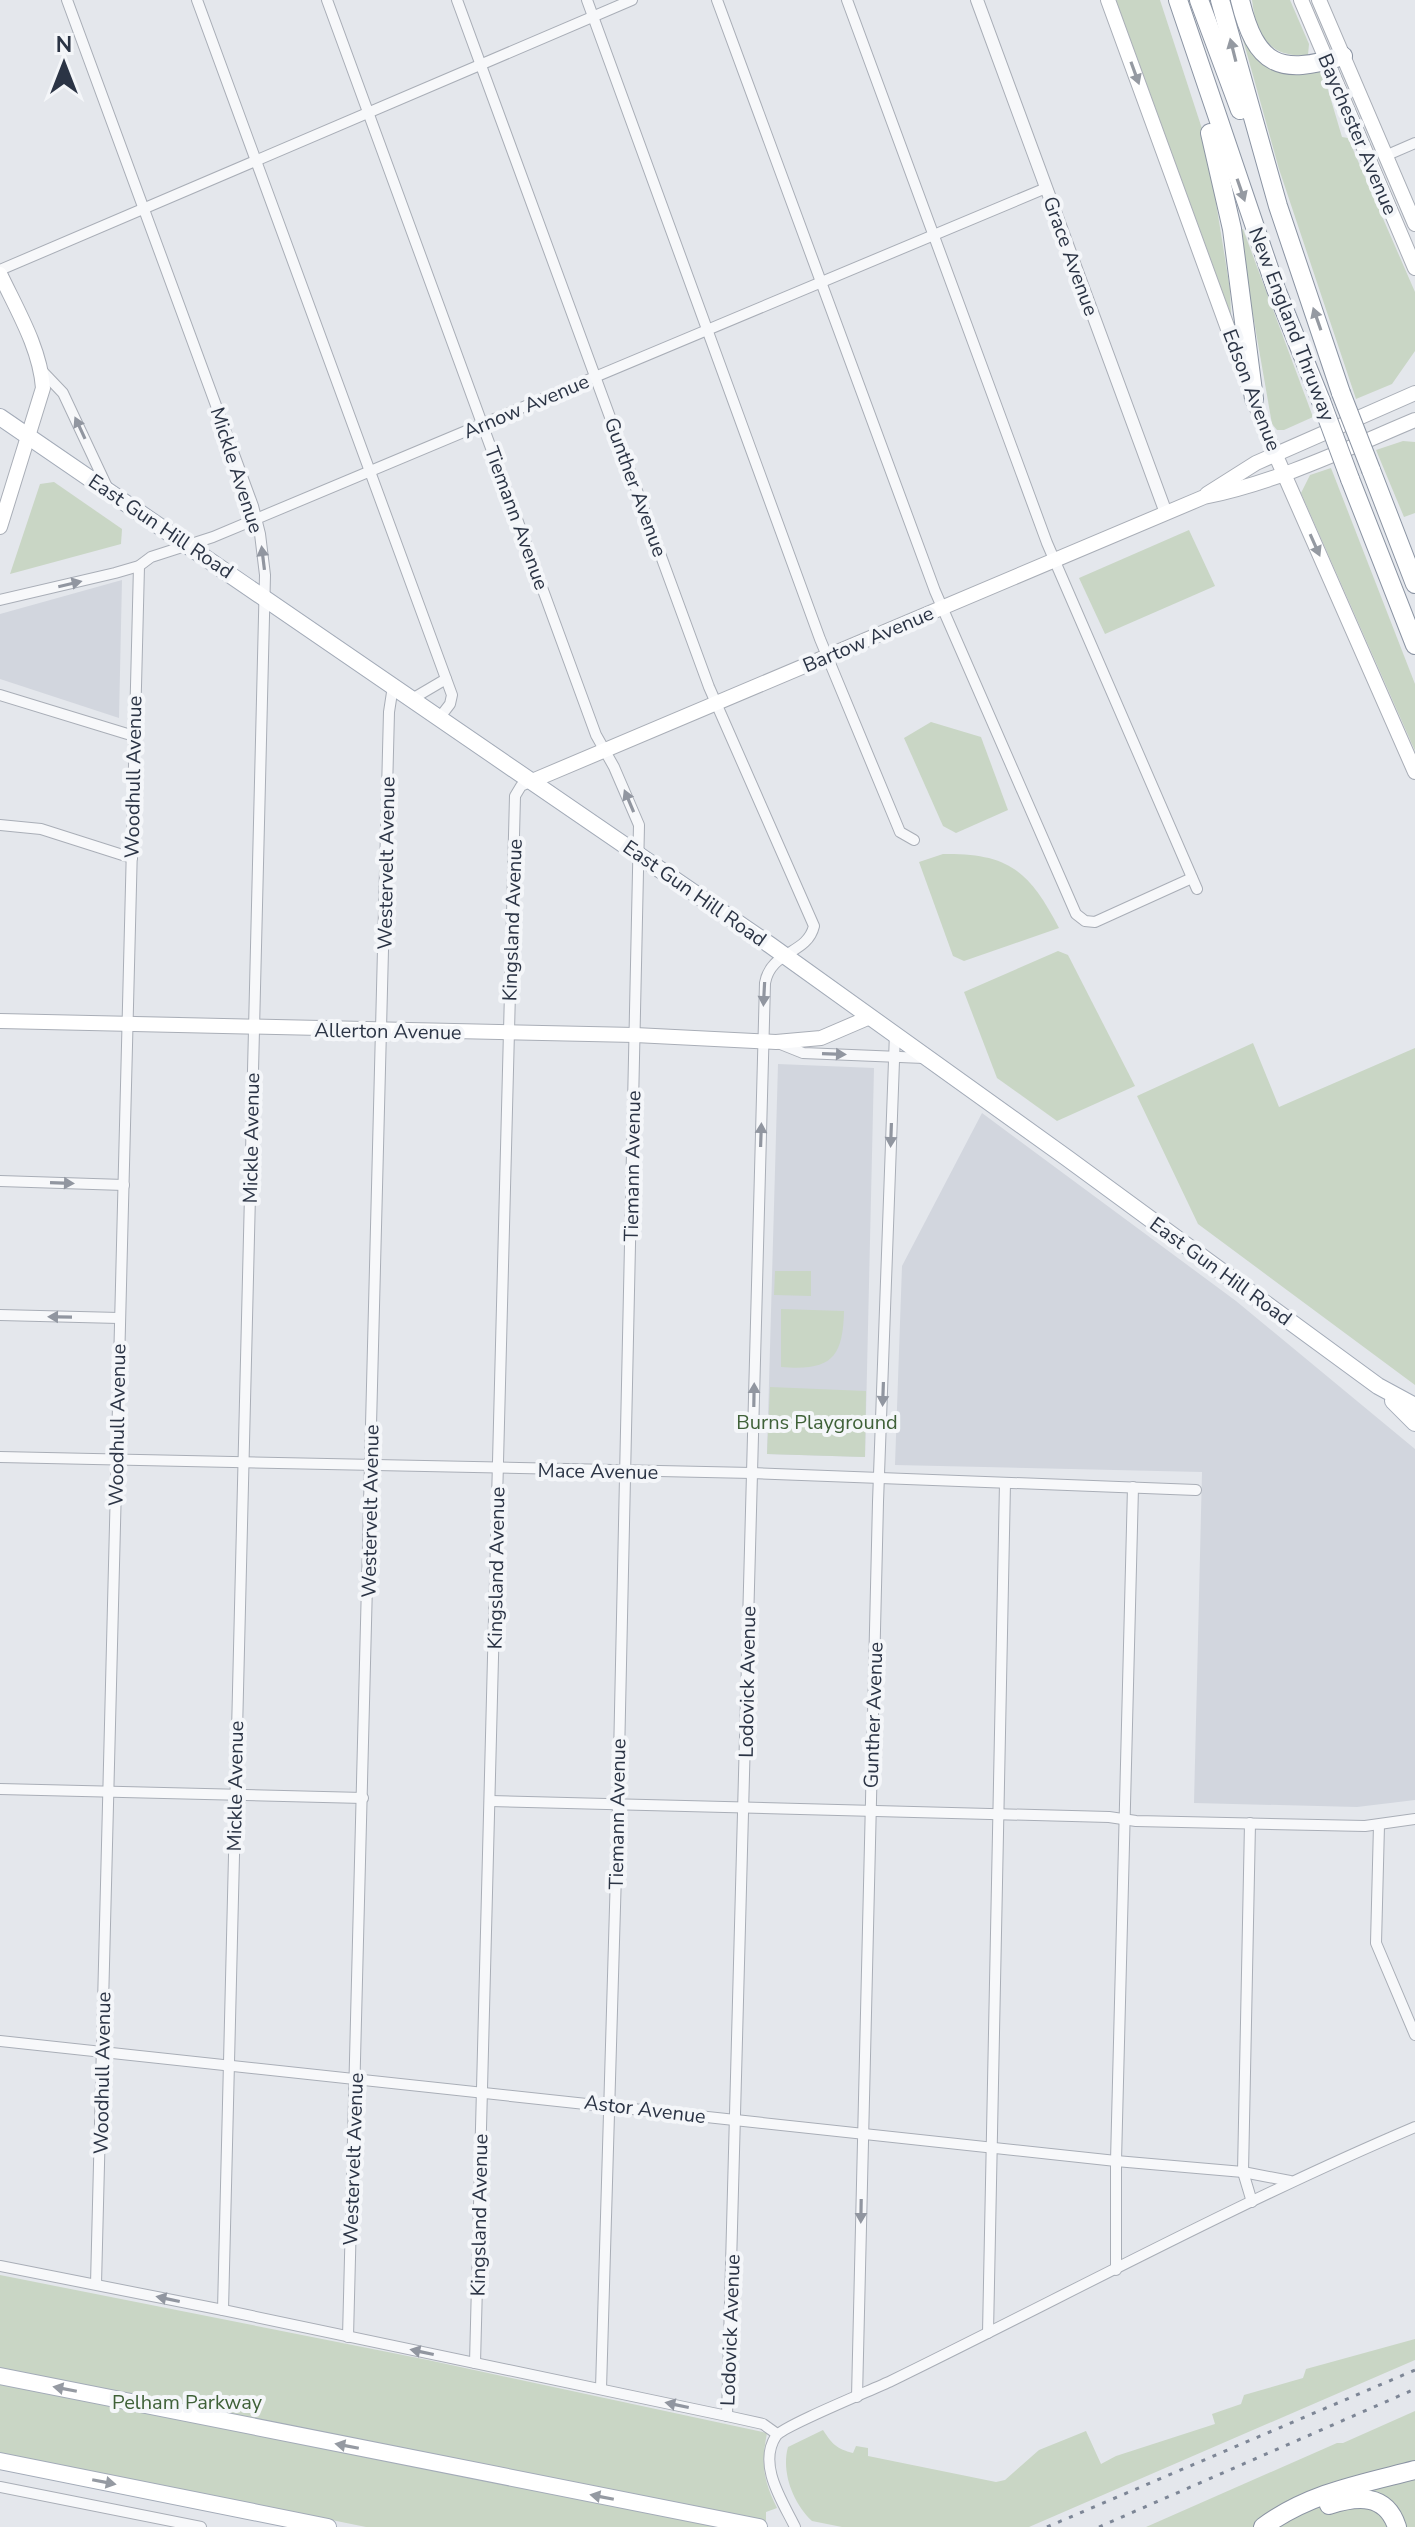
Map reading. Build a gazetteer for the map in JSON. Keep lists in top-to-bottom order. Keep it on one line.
{"streets":{"highway":["New England Thruway"],"main road":["Baychester Avenue","Edson Avenue","East Gun Hill Road","Bartow Avenue","Allerton Avenue"],"street":["Grace Avenue","Arnow Avenue","Mickle Avenue","Gunther Avenue","Tiemann Avenue","Woodhull Avenue","Westervelt Avenue","Kingsland Avenue","Mace Avenue","Lodovick Avenue","Astor Avenue"]},"crossings":[["Grace Avenue","Arnow Avenue"],["Grace Avenue","Bartow Avenue"],["Edson Avenue","Bartow Avenue"],["Arnow Avenue","Mickle Avenue"],["Arnow Avenue","Gunther Avenue"],["Arnow Avenue","Tiemann Avenue"],["Arnow Avenue","East Gun Hill Road"],["Arnow Avenue","Woodhull Avenue"],["Mickle Avenue","East Gun Hill Road"],["Mickle Avenue","Allerton Avenue"],["Mickle Avenue","Mace Avenue"],["Mickle Avenue","Astor Avenue"],["Gunther Avenue","East Gun Hill Road"],["Gunther Avenue","Bartow Avenue"],["Gunther Avenue","Allerton Avenue"],["Gunther Avenue","Mace Avenue"],["Gunther Avenue","Lodovick Avenue"],["Gunther Avenue","Astor Avenue"],["Tiemann Avenue","East Gun Hill Road"],["Tiemann Avenue","Bartow Avenue"],["Tiemann Avenue","Allerton Avenue"],["Tiemann Avenue","Mace Avenue"],["Tiemann Avenue","Astor Avenue"],["East Gun Hill Road","Bartow Avenue"],["East Gun Hill Road","Westervelt Avenue"],["East Gun Hill Road","Kingsland Avenue"],["East Gun Hill Road","Allerton Avenue"],["East Gun Hill Road","Lodovick Avenue"],["Bartow Avenue","Kingsland Avenue"],["Woodhull Avenue","Allerton Avenue"],["Woodhull Avenue","Mace Avenue"],["Woodhull Avenue","Astor Avenue"],["Westervelt Avenue","Allerton Avenue"],["Westervelt Avenue","Mace Avenue"],["Westervelt Avenue","Astor Avenue"],["Kingsland Avenue","Allerton Avenue"],["Kingsland Avenue","Mace Avenue"],["Kingsland Avenue","Astor Avenue"],["Allerton Avenue","Lodovick Avenue"],["Mace Avenue","Lodovick Avenue"],["Lodovick Avenue","Astor Avenue"]],"one_way":["Edson Avenue"],"parks":["Burns Playground","Pelham Parkway"],"north":"top"}
